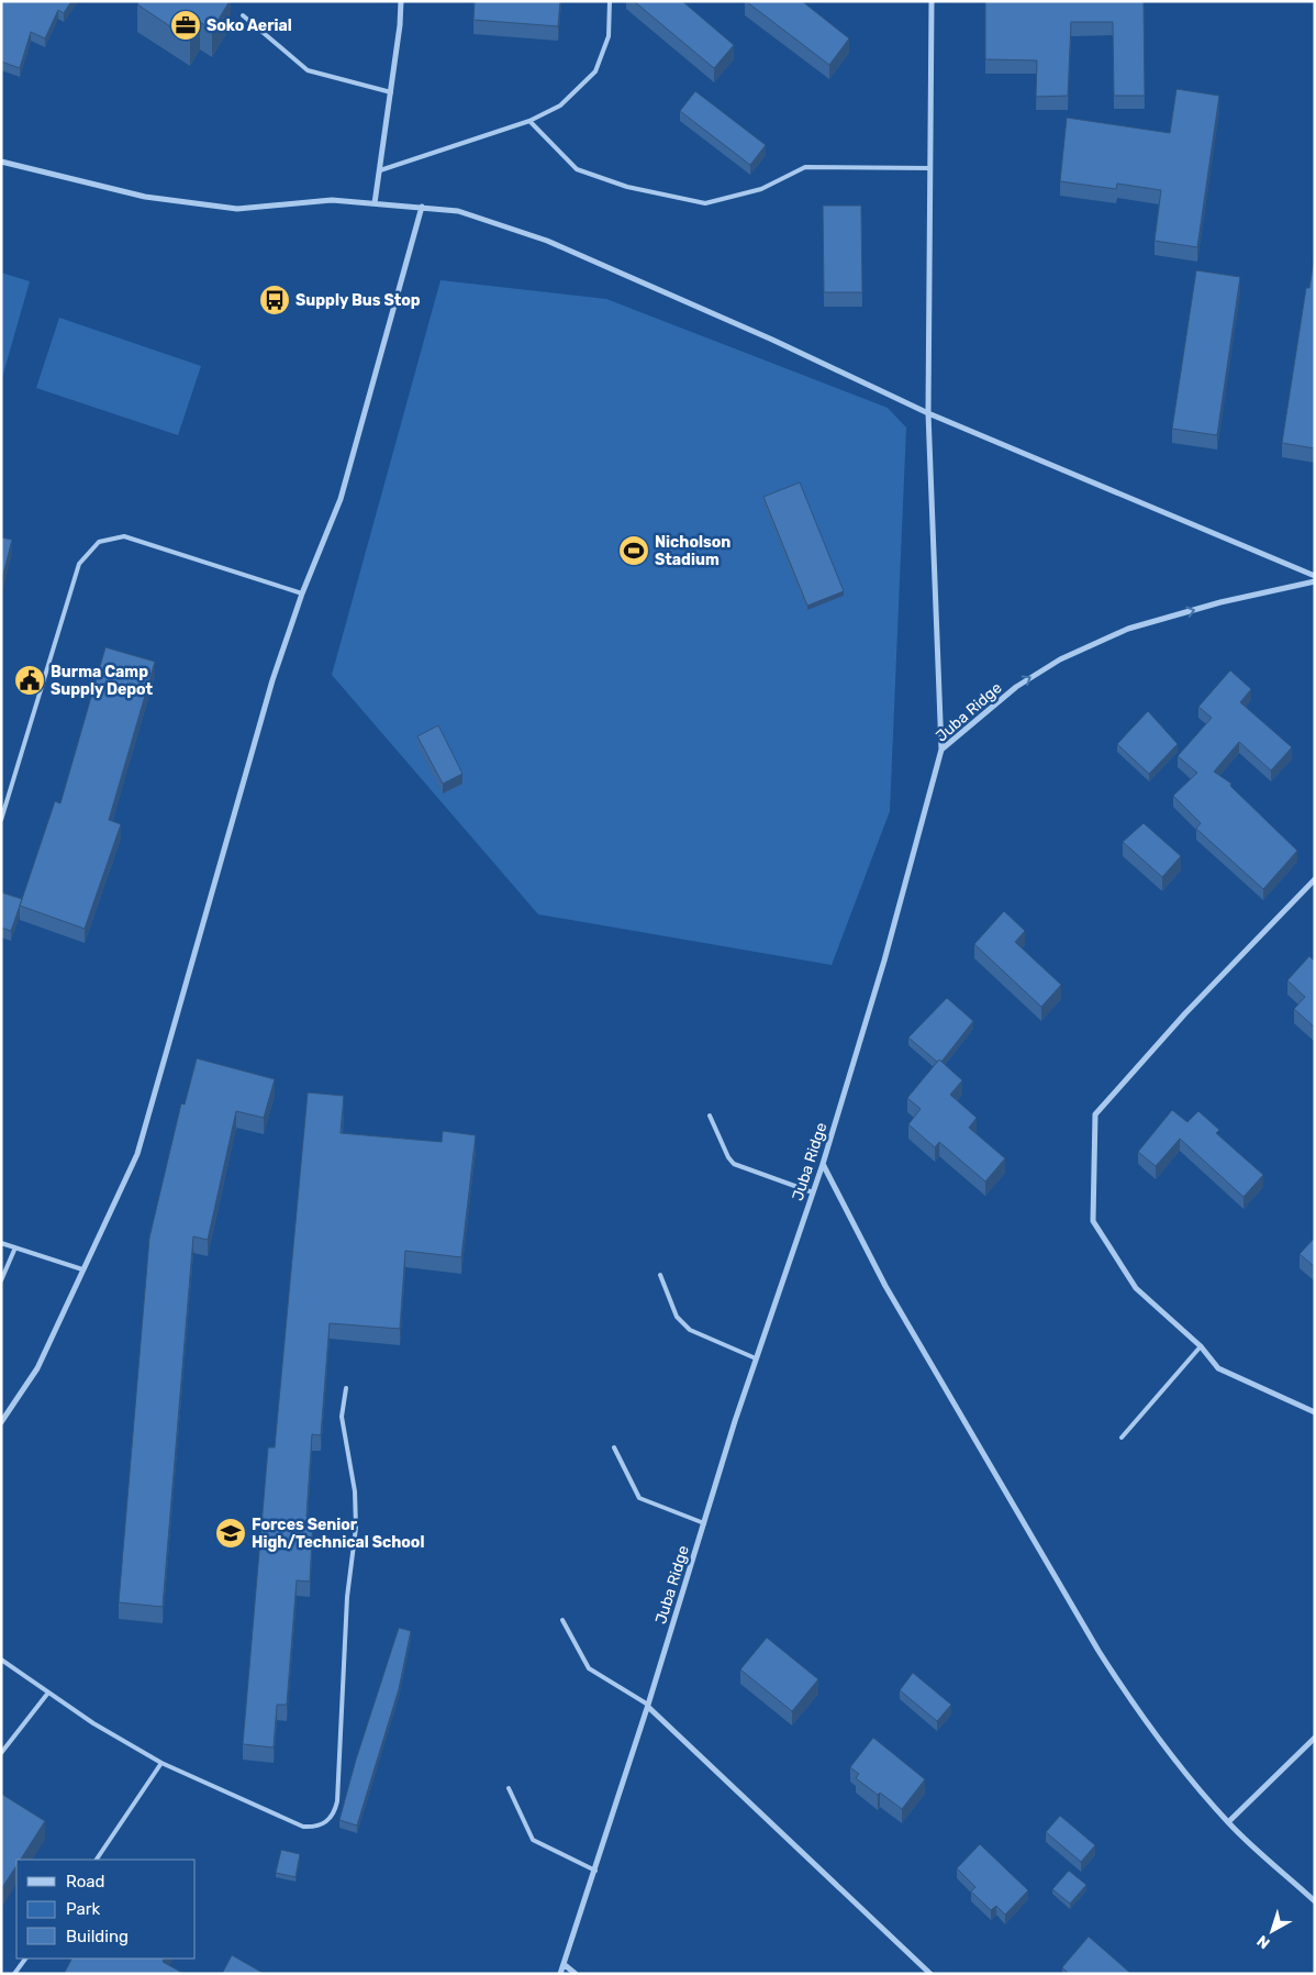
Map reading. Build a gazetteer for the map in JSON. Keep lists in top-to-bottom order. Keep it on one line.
{"streets":{"street":["Juba Ridge"]},"places":{"office":["Soko Aerial"],"bus stop":["Supply Bus Stop"],"sports":["Nicholson Stadium"],"public building":["Burma Camp Supply Depot"],"school or university":["Forces Senior High/Technical School"]},"legend":["Road","Park","Building"],"north":"bottom left"}
